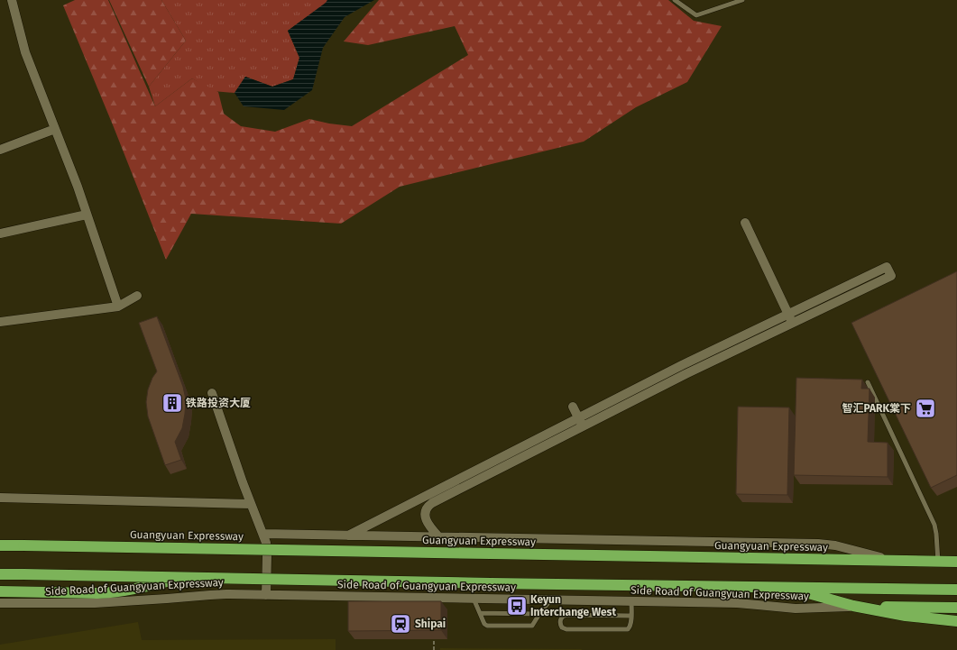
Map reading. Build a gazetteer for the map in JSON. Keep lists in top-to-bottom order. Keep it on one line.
{"streets":{"highway":["Guangyuan Expressway"],"street":["Side Road of Guangyuan Expressway"]},"places":{"building":["铁路投资大厦"],"supermarket":["智汇PARK棠下"],"bus stop":["Keyun Interchange West"],"station":["Shipai"]}}
